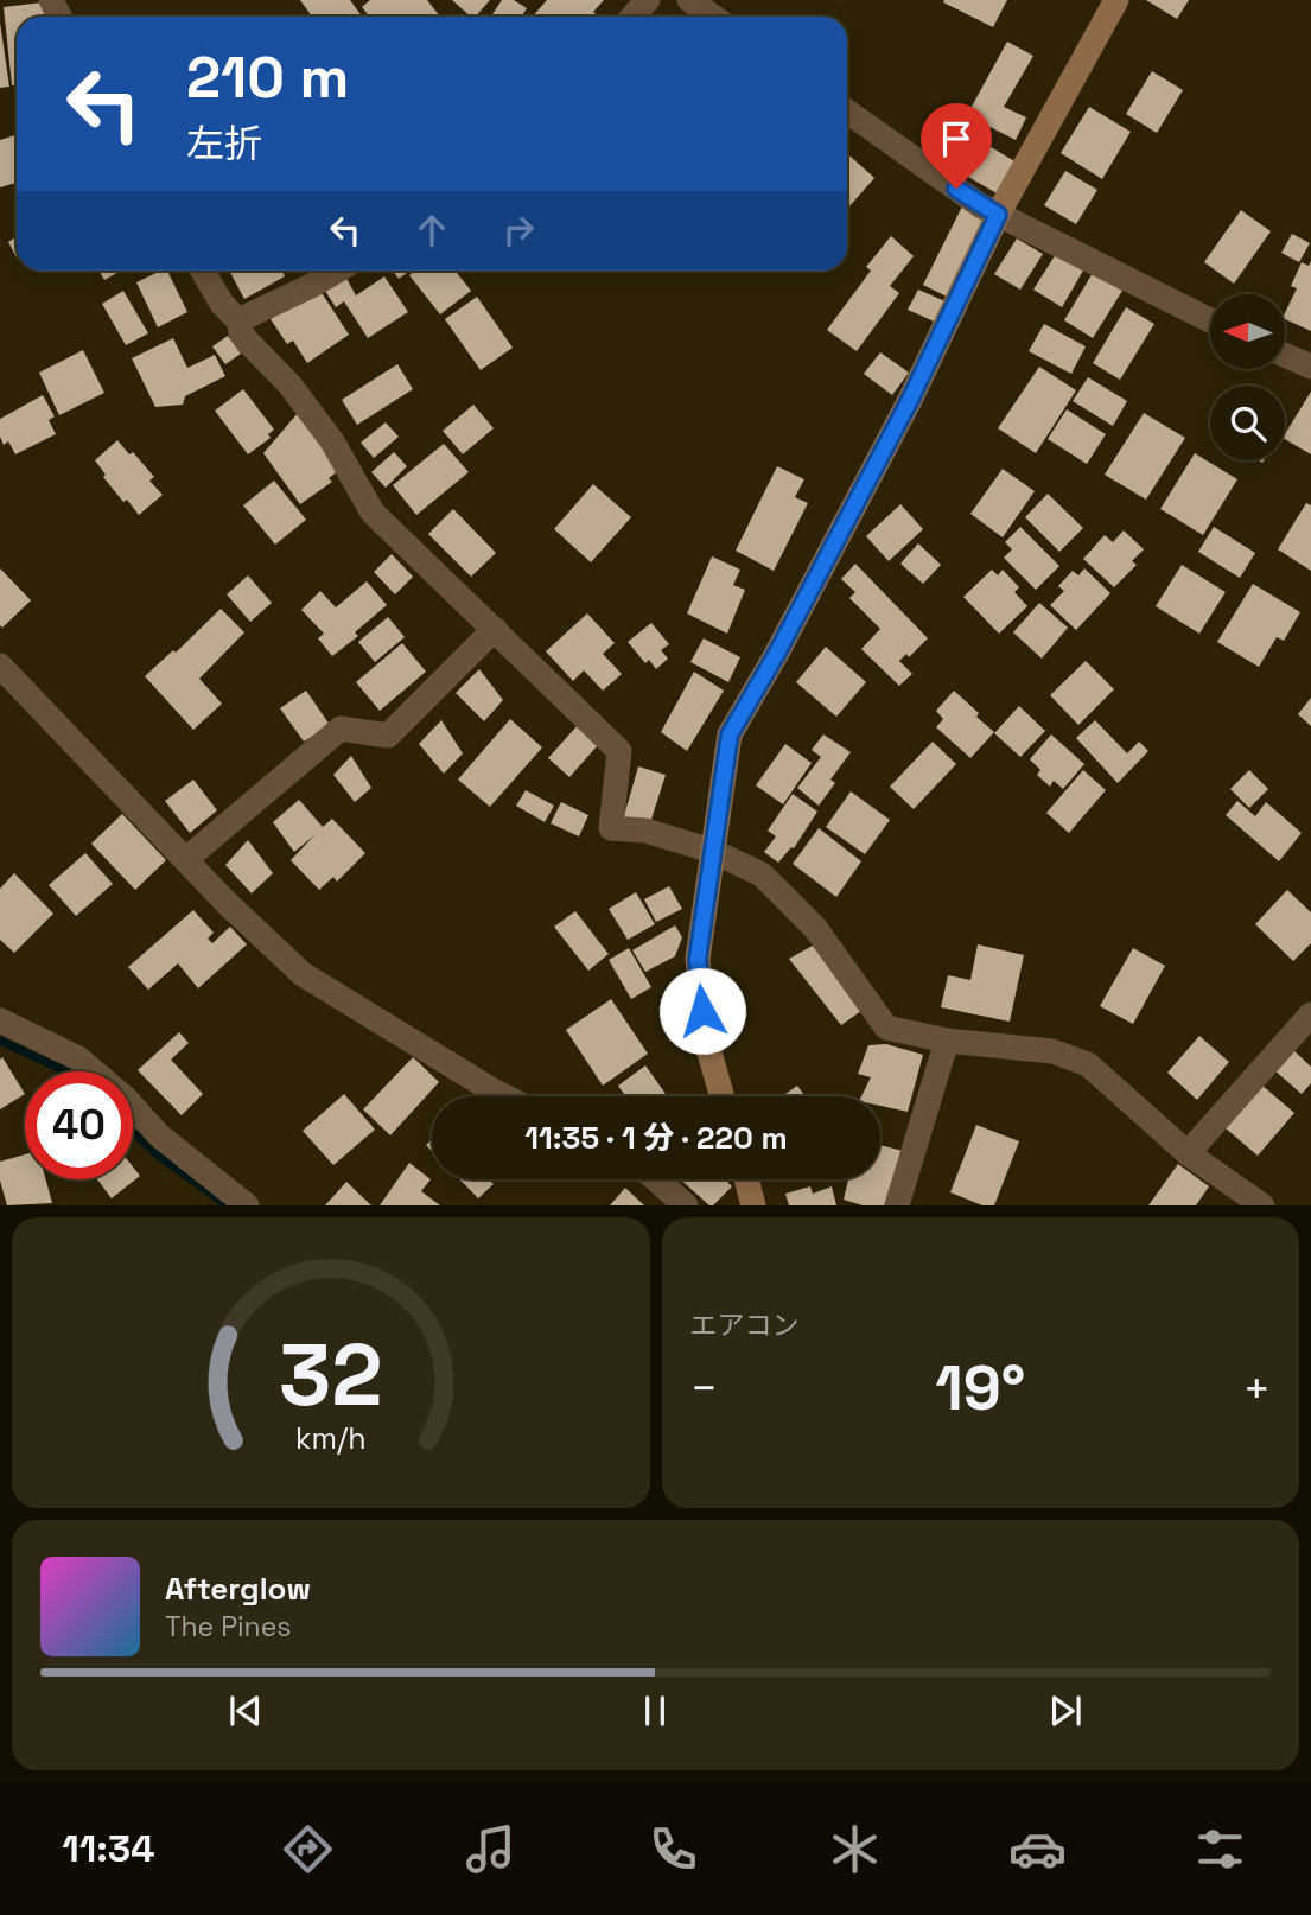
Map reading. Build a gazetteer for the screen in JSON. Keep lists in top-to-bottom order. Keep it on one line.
{"north":"left","page":{"turn":["210 m","左折"],"limit":"40","trip":"11:35 · 1 分 · 220 m","tile":"エアコン","heat":["−","19°","+"],"song":["Afterglow","The Pines"],"tabs":"11:34","gauge":["32","km/h"]}}
